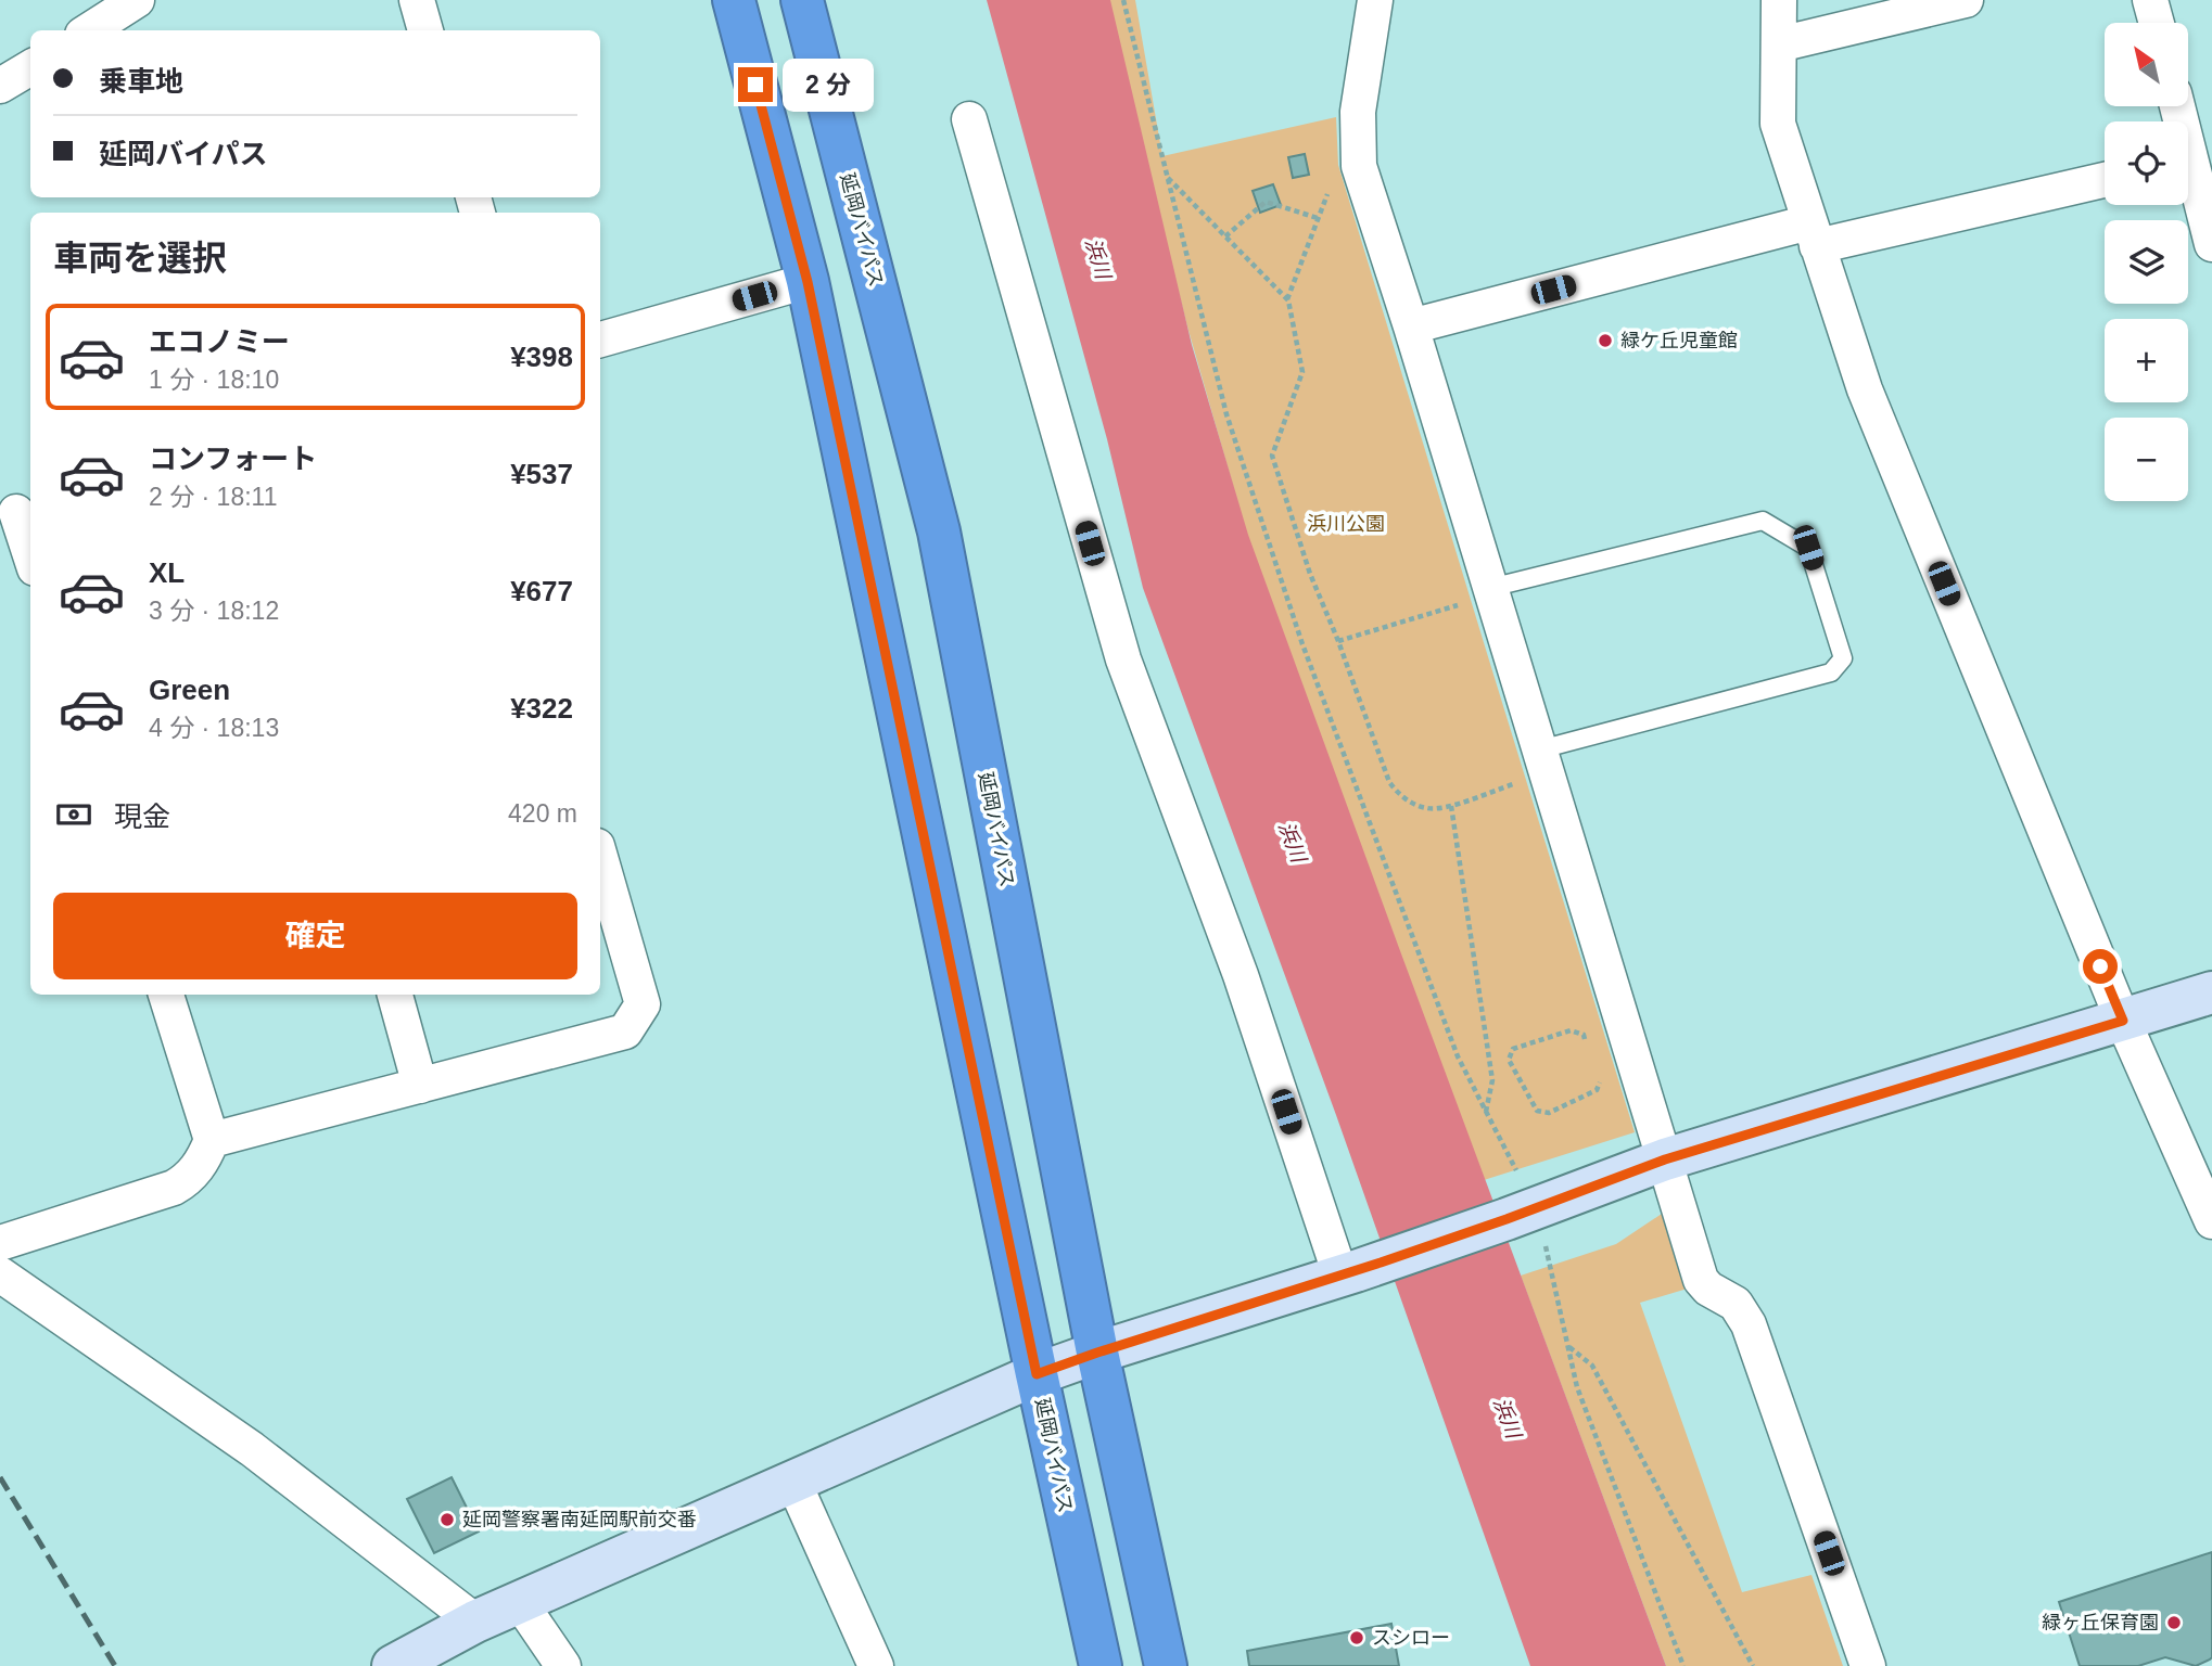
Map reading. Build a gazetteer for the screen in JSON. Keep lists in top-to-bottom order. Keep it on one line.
{"streets":{"highway":["延岡バイパス"]},"water":["浜川"],"parks":["浜川公園"],"places":["緑ケ丘児童館","延岡警察署南延岡駅前交番","緑ヶ丘保育園","スシロー"],"north":"top left","page":{"map_buttons":["+","−"],"banner":["乗車地","延岡バイパス"],"bubble":"2 分","heading":"車両を選択","list":[{"name":"エコノミー","note":"1 分 · 18:10","value":"¥398"},{"name":"コンフォート","note":"2 分 · 18:11","value":"¥537"},{"name":"XL","note":"3 分 · 18:12","value":"¥677"},{"name":"Green","note":"4 分 · 18:13","value":"¥322"}],"pay":["現金","420 m"],"buttons":"確定"}}
